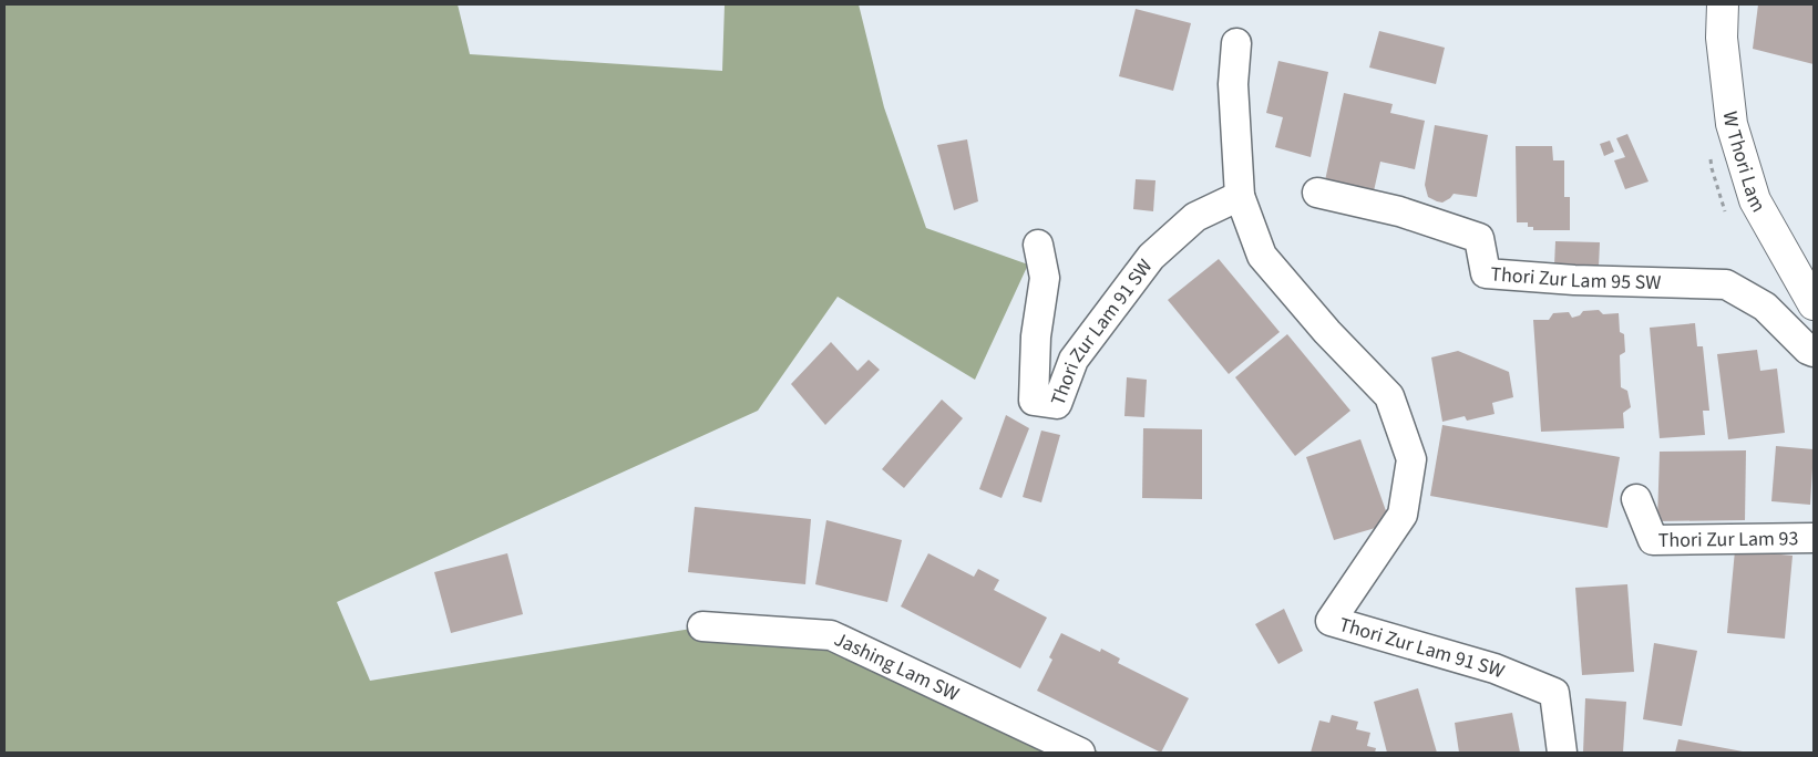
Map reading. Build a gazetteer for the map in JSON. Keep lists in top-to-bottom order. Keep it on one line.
{"streets":{"main road":["W Thori Lam"],"street":["Thori Zur Lam 95 SW","Thori Zur Lam 91 SW","Thori Zur Lam 93","Jashing Lam SW"]}}
